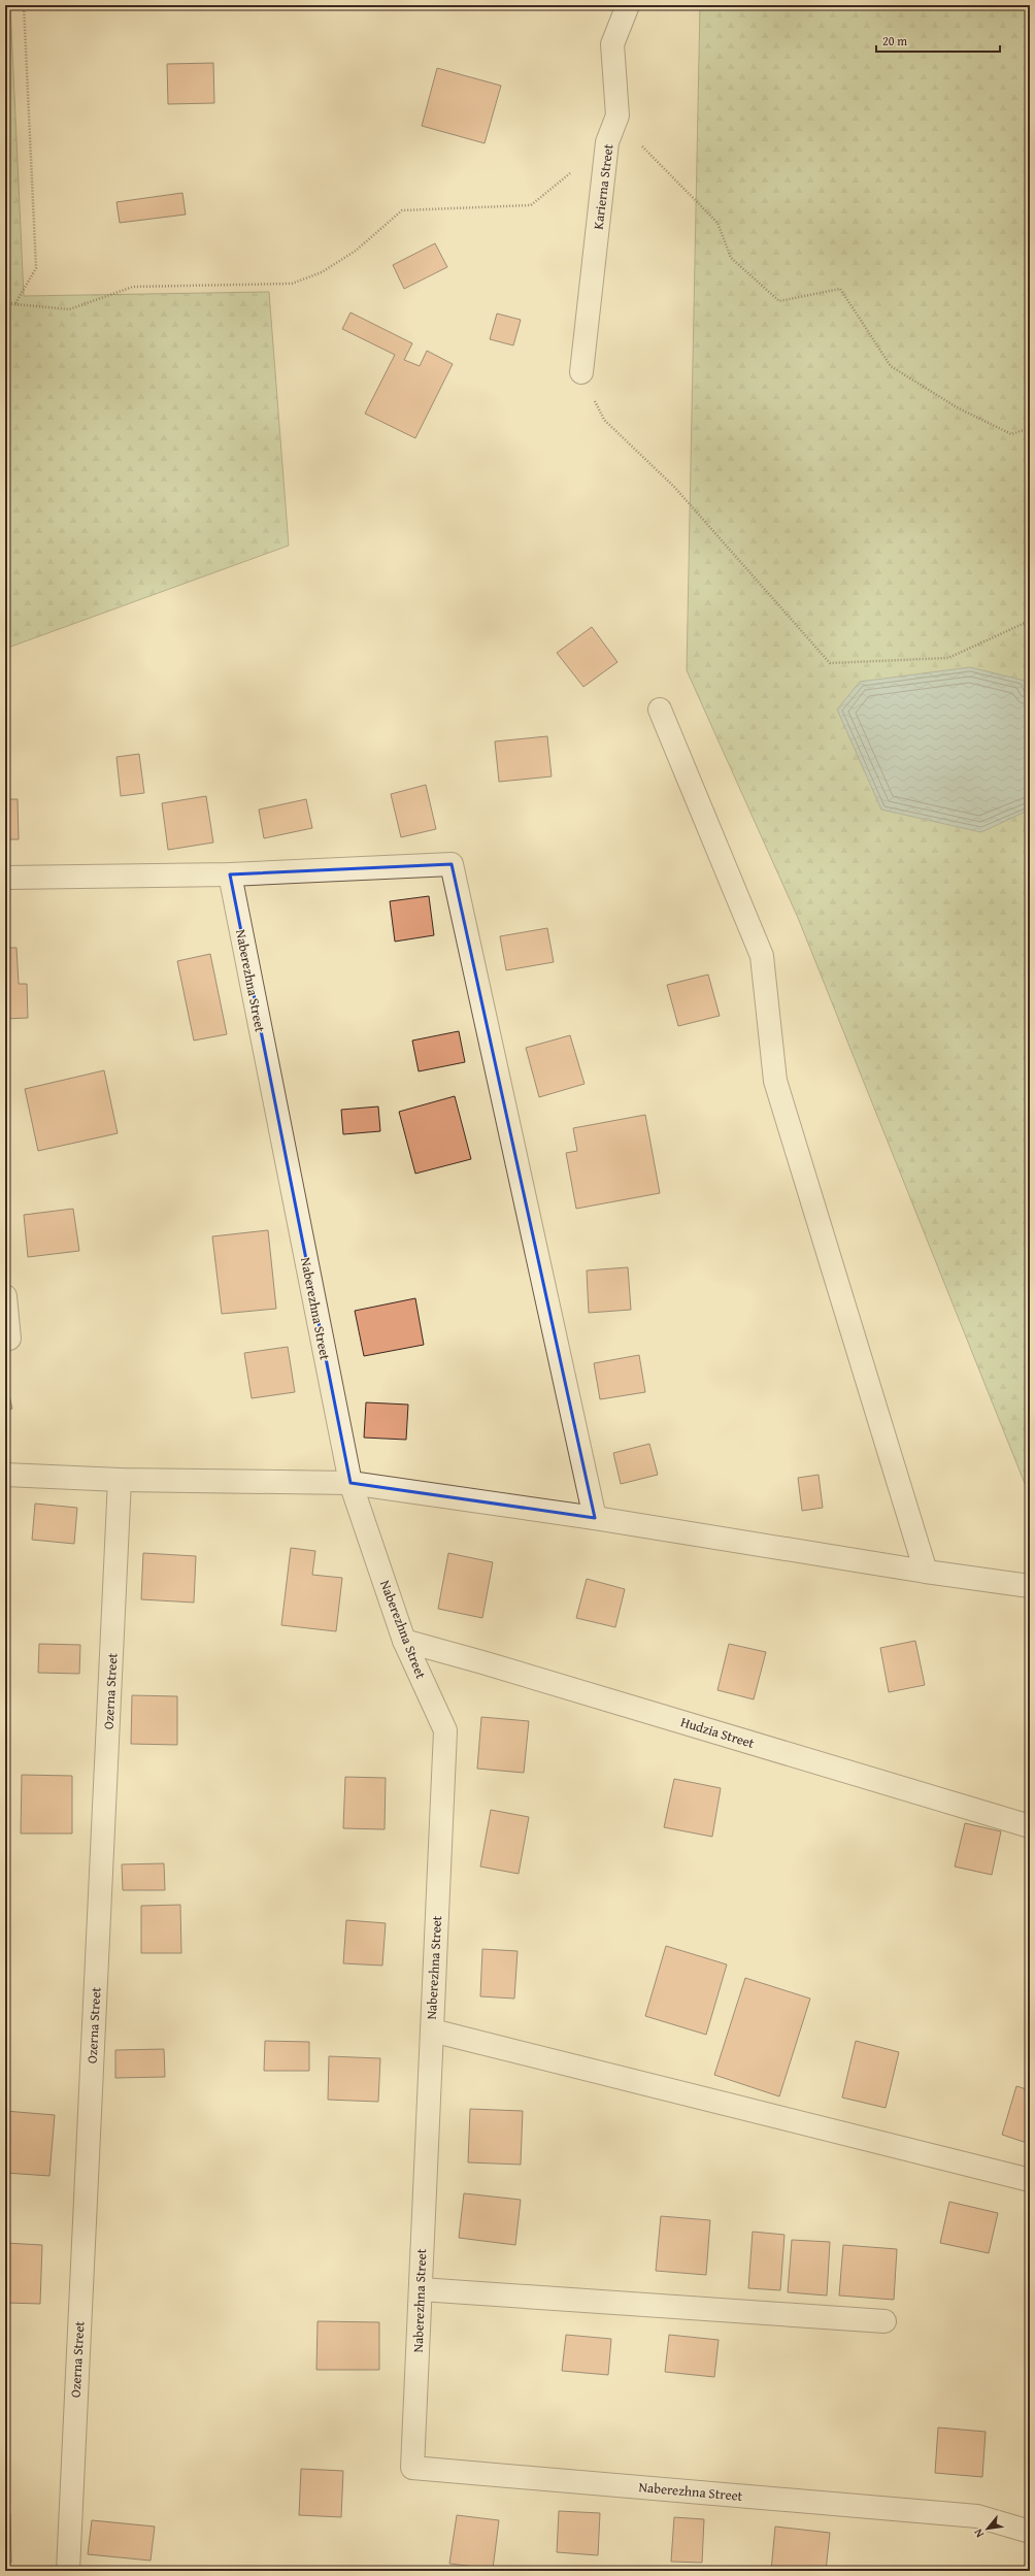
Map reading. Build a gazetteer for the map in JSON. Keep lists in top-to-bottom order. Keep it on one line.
{"streets":{"street":["Karierna Street","Naberezhna Street","Ozerna Street","Hudzia Street"]},"crossings":[["Naberezhna Street","Hudzia Street"]],"scale_bar":"20 m","north":"bottom left"}
